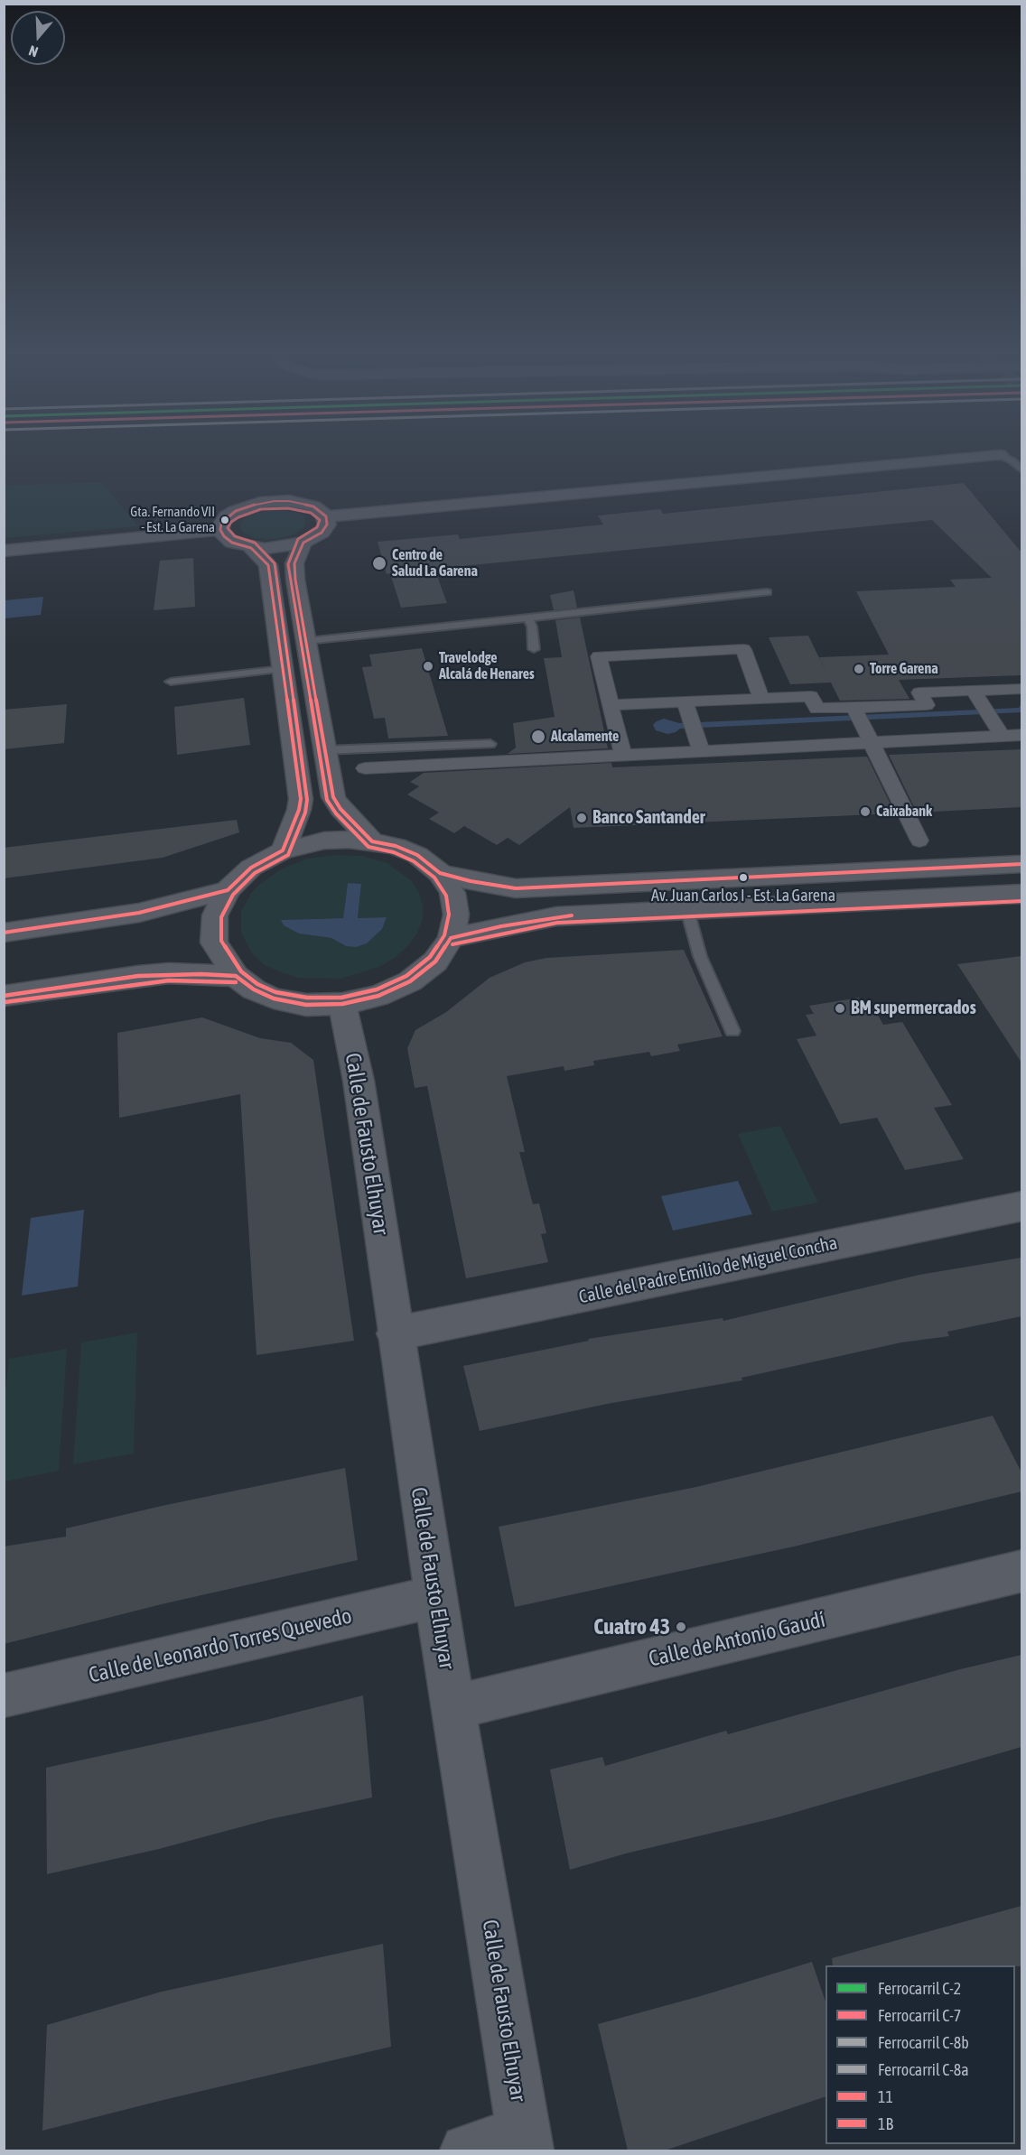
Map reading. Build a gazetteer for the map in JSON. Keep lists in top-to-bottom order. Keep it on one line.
{"streets":{"street":["Calle de Fausto Elhuyar","Calle del Padre Emilio de Miguel Concha","Calle de Antonio Gaudí","Calle de Leonardo Torres Quevedo"]},"crossings":[["Calle de Fausto Elhuyar","Calle del Padre Emilio de Miguel Concha"],["Calle de Fausto Elhuyar","Calle de Antonio Gaudí"],["Calle de Fausto Elhuyar","Calle de Leonardo Torres Quevedo"]],"places":["Gta. Fernando VII - Est. La Garena","Centro de Salud La Garena","Travelodge Alcalá de Henares","Torre Garena","Alcalamente","Caixabank","Banco Santander","Av. Juan Carlos I - Est. La Garena","BM supermercados","Cuatro 43"],"lines":["transit line 11","transit line 1B"],"legend":["Ferrocarril C-2","Ferrocarril C-7","Ferrocarril C-8b","Ferrocarril C-8a","11","1B"],"north":"bottom"}
